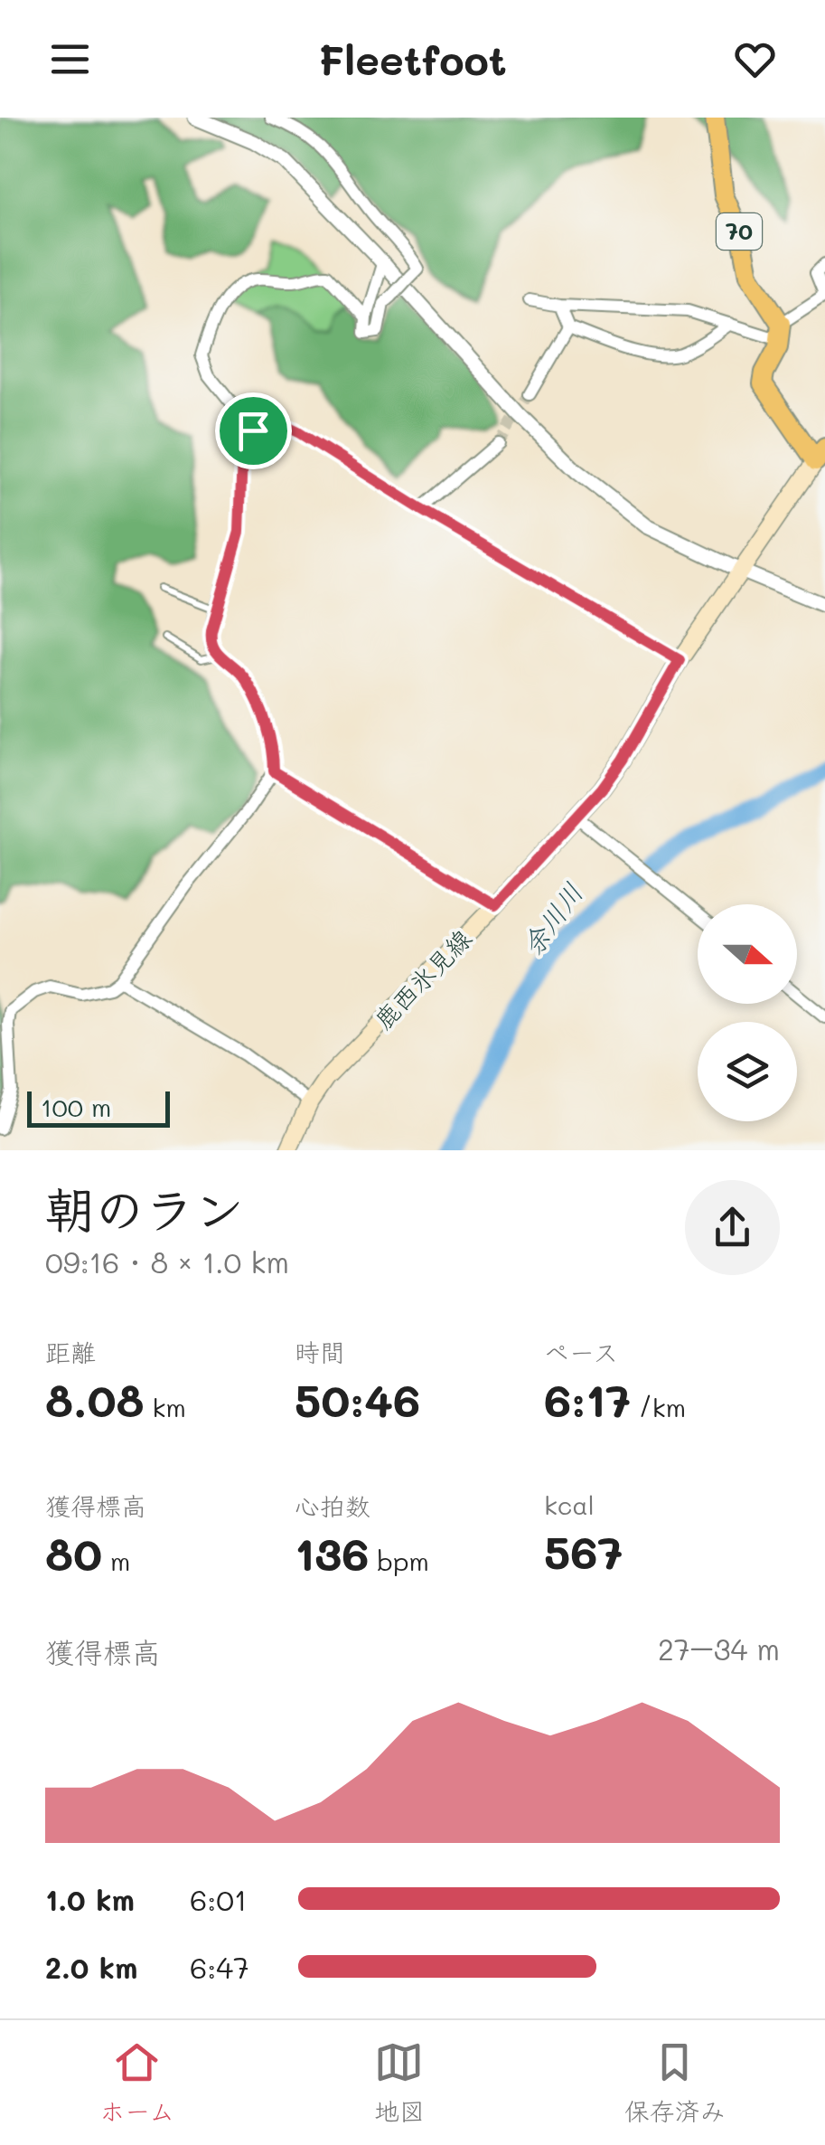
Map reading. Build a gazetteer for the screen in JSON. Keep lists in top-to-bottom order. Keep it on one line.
{"streets":{"main road":["70","鹿西氷見線"]},"water":["余川川"],"scale_bar":"100 m","north":"right","page":{"header":"Fleetfoot","scale":"100 m","heading":["朝のラン","09:16 · 8 × 1.0 km"],"stats":[["距離","8.08 km"],["時間","50:46"],["ペース","6:17 /km"],["獲得標高","80 m"],["心拍数","136 bpm"],["kcal","567"]],"chart":["獲得標高","27–34 m"],"list":[{"name":"1.0 km","note":"6:01"},{"name":"2.0 km","note":"6:47"}],"tabs":["ホーム","地図","保存済み"]}}
